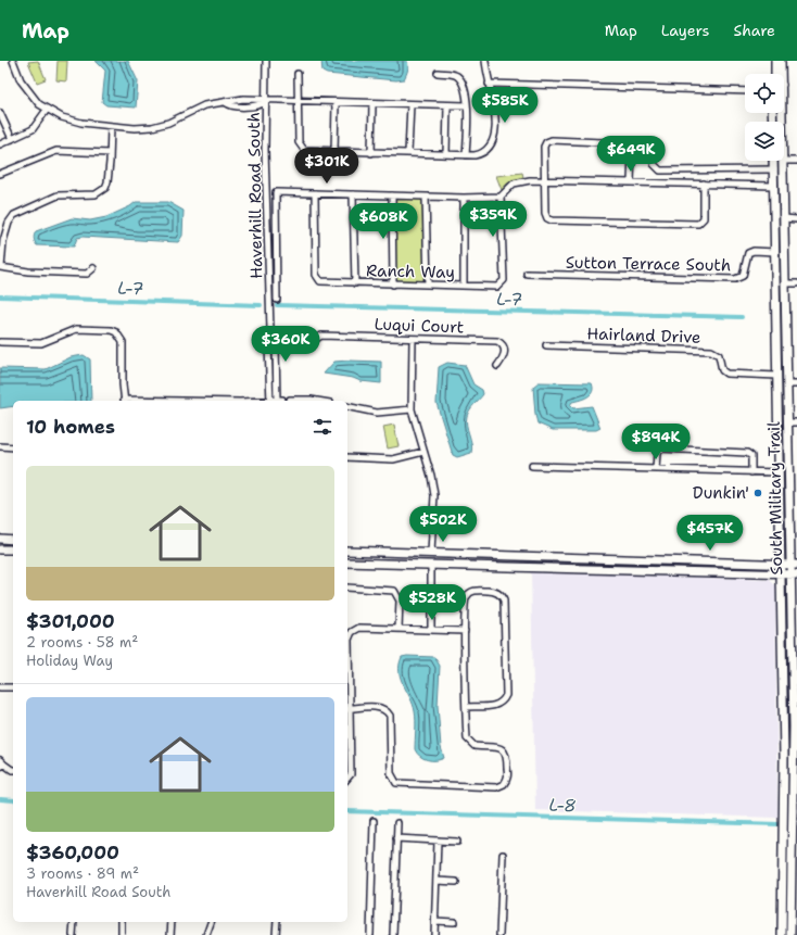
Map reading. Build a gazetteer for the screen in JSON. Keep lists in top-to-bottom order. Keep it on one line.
{"streets":{"main road":["South Military Trail"],"street":["Haverhill Road South","Sutton Terrace South","Ranch Way","Luqui Court","Hairland Drive"]},"crossings":[["Sutton Terrace South","South Military Trail"],["Hairland Drive","South Military Trail"]],"water":["L-7","L-8"],"places":["Dunkin'"],"page":{"header":"Map","nav":["Map","Layers","Share"],"price":["$585K","$649K","$301K","$359K","$608K","$360K","$894K","$502K","$457K","$528K"],"heading":"10 homes","list":[{"name":"$301,000","note":"2 rooms · 58 m² · Holiday Way"},{"name":"$360,000","note":"3 rooms · 89 m² · Haverhill Road South"}]}}
